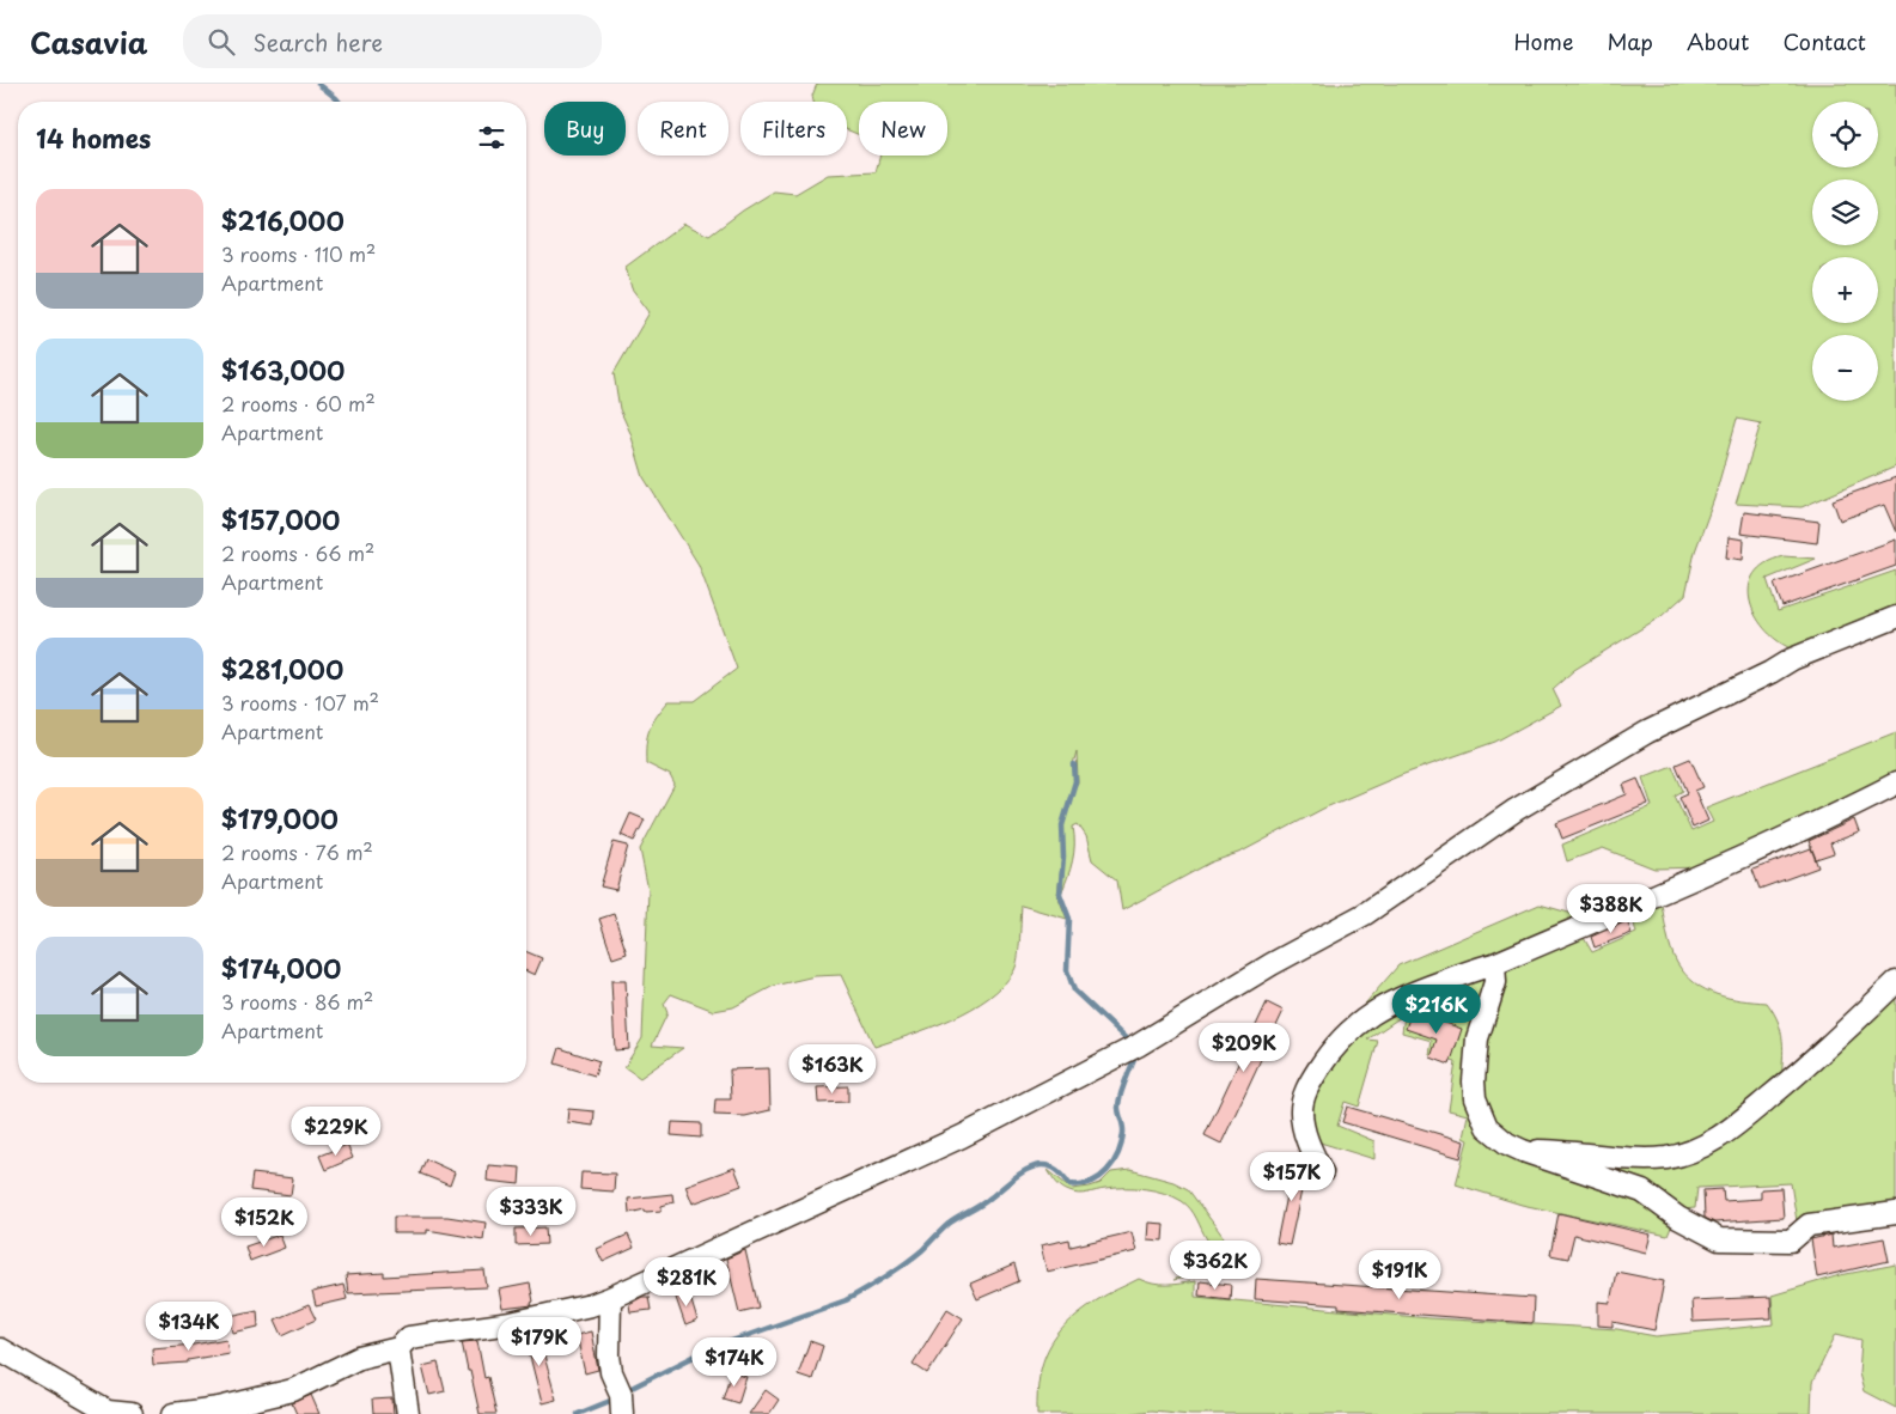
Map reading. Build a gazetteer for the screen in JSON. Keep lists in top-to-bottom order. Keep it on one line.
{"page":{"header":"Casavia","search":"Search here","nav":["Home","Map","About","Contact"],"map_buttons":["+","−"],"chip":["Buy","Rent","Filters","New"],"heading":"14 homes","list":[{"name":"$216,000","note":"3 rooms · 110 m² · Apartment"},{"name":"$163,000","note":"2 rooms · 60 m² · Apartment"},{"name":"$157,000","note":"2 rooms · 66 m² · Apartment"},{"name":"$281,000","note":"3 rooms · 107 m² · Apartment"},{"name":"$179,000","note":"2 rooms · 76 m² · Apartment"},{"name":"$174,000","note":"3 rooms · 86 m² · Apartment"}],"price":["$388K","$216K","$209K","$163K","$229K","$157K","$333K","$152K","$362K","$191K","$281K","$134K","$179K","$174K"]}}
